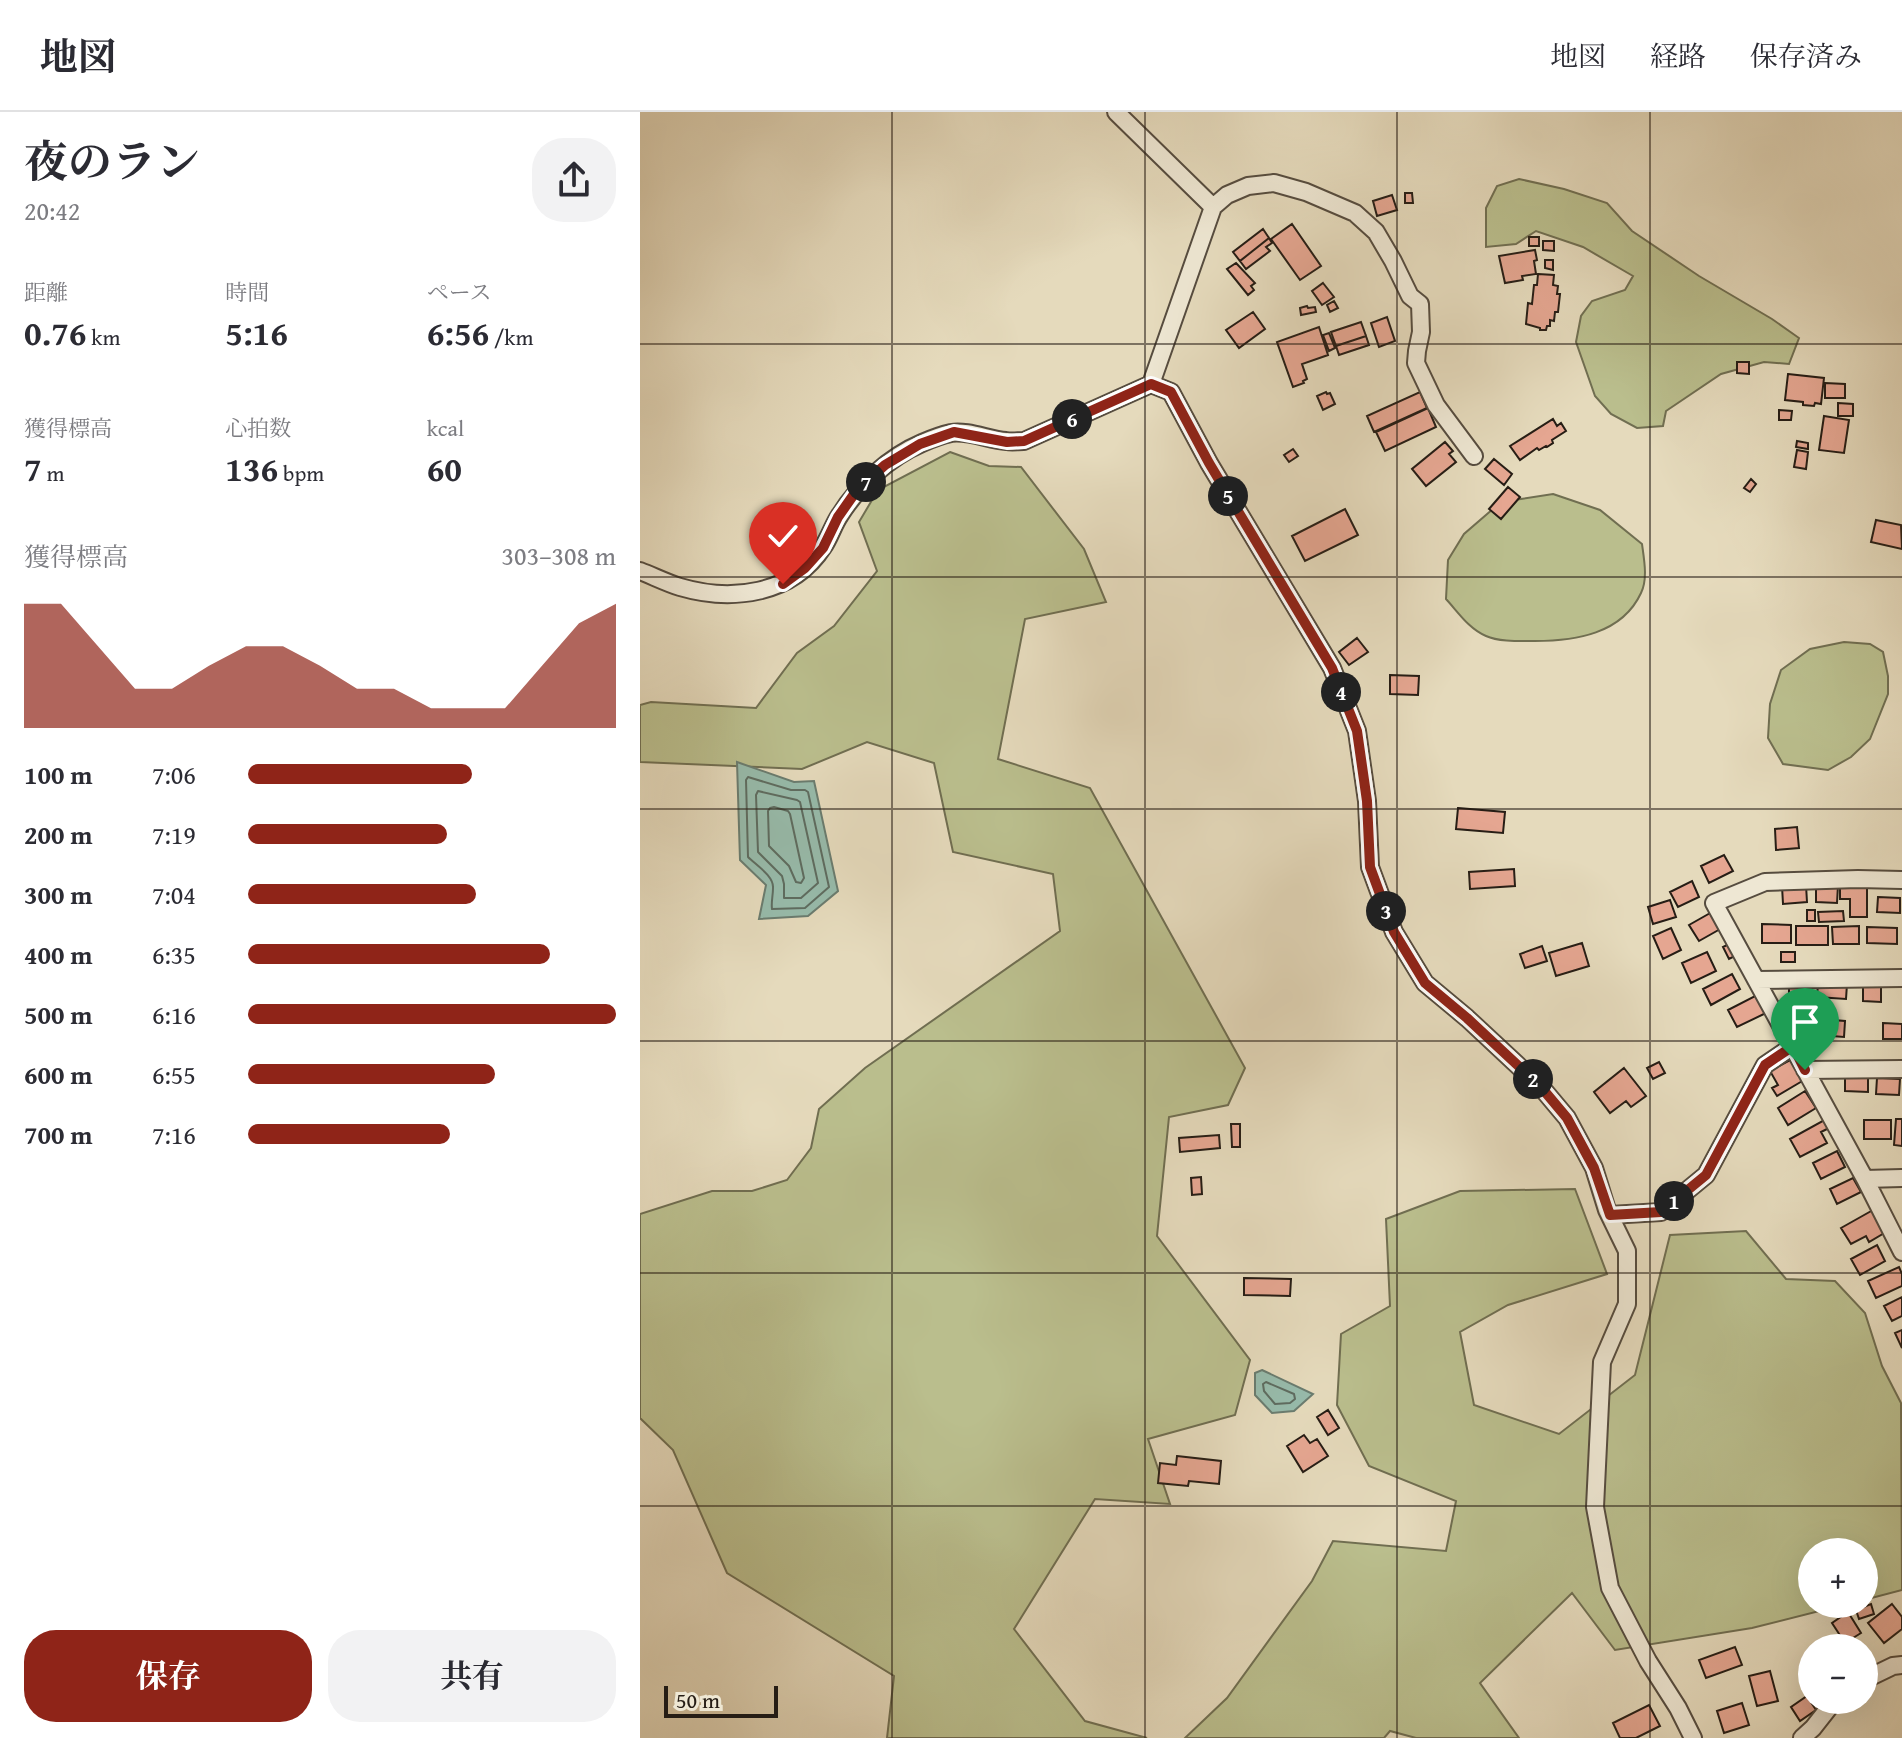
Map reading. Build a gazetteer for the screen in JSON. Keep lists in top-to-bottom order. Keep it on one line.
{"scale_bar":"50 m","page":{"header":"地図","nav":["地図","経路","保存済み"],"heading":["夜のラン","20:42"],"stats":[["距離","0.76 km"],["時間","5:16"],["ペース","6:56 /km"],["獲得標高","7 m"],["心拍数","136 bpm"],["kcal","60"]],"pins":["6","7","5","4","3","2","1"],"chart":["獲得標高","303–308 m"],"list":[{"name":"100 m","note":"7:06"},{"name":"200 m","note":"7:19"},{"name":"300 m","note":"7:04"},{"name":"400 m","note":"6:35"},{"name":"500 m","note":"6:16"},{"name":"600 m","note":"6:55"},{"name":"700 m","note":"7:16"}],"map_buttons":["+","−"],"buttons":["保存","共有"],"scale":"50 m"}}
